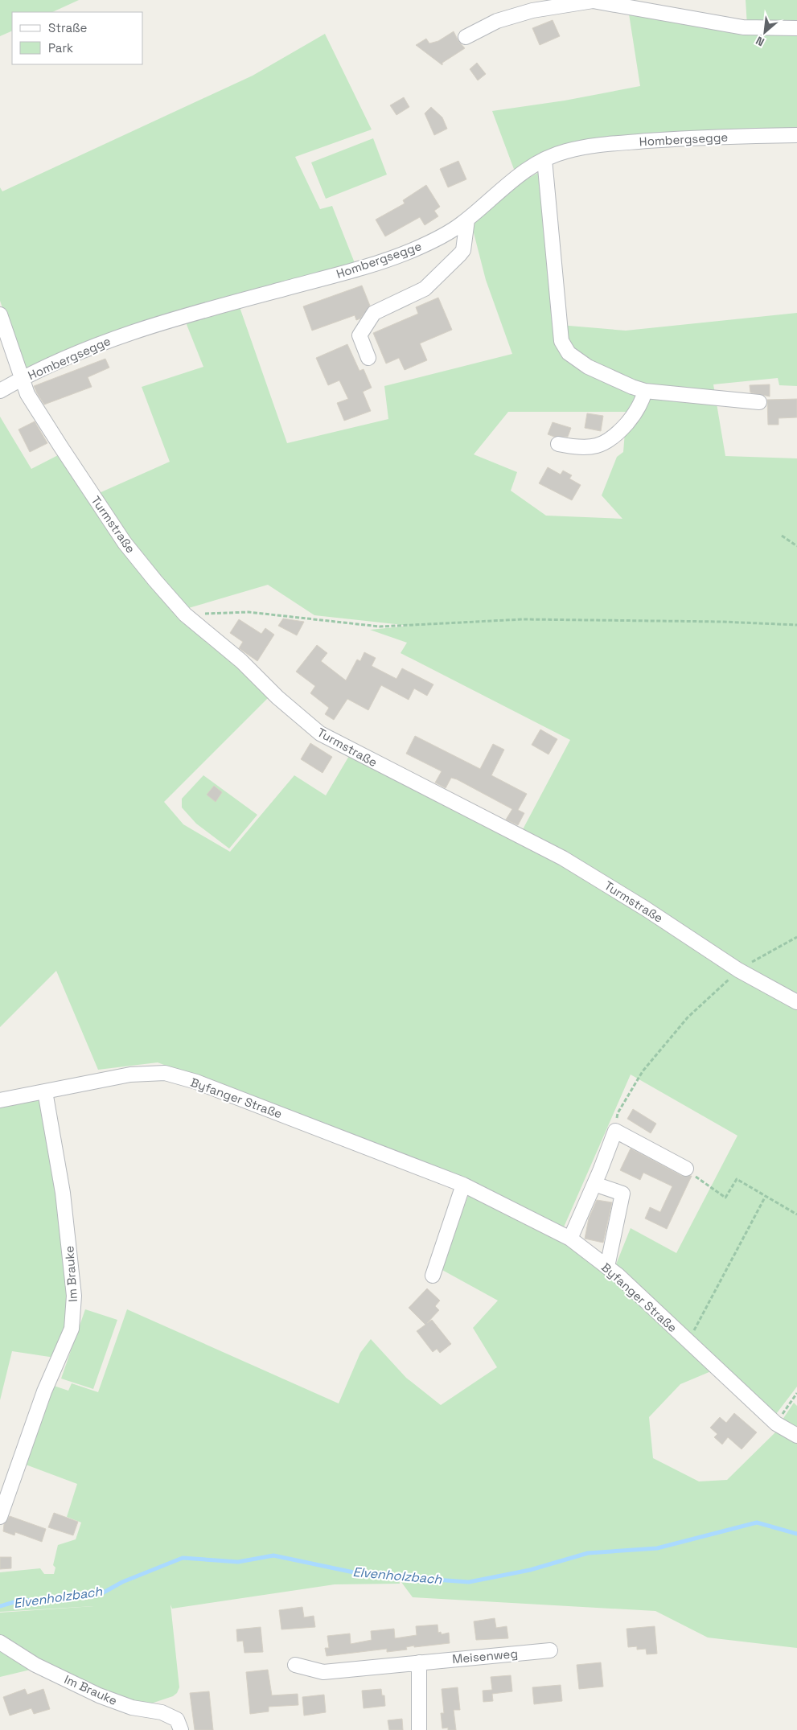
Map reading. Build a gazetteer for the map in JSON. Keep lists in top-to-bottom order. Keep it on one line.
{"streets":{"street":["Hombergsegge","Turmstraße","Byfanger Straße","Im Brauke","Meisenweg"]},"crossings":[["Hombergsegge","Turmstraße"],["Byfanger Straße","Im Brauke"]],"water":["Elvenholzbach"],"legend":["Straße","Park"],"north":"bottom left"}
